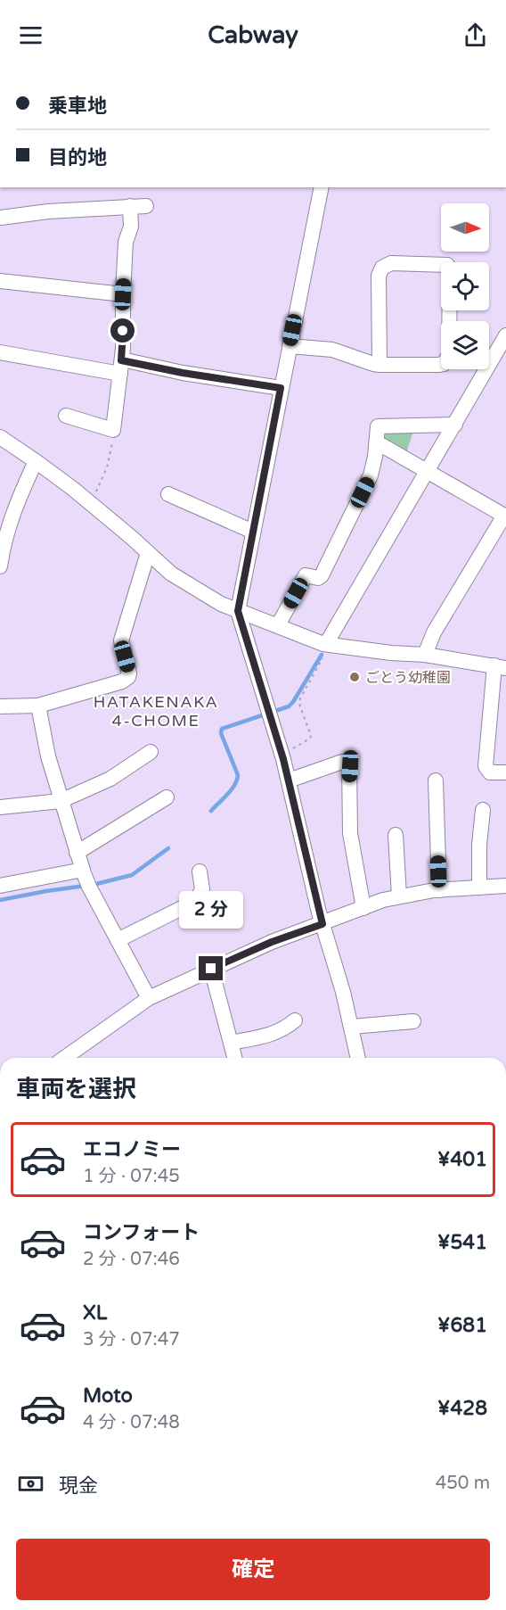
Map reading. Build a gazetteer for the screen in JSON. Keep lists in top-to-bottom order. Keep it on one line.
{"districts":["HATAKENAKA 4-CHOME"],"places":["ごとう幼稚園"],"north":"right","page":{"header":"Cabway","banner":["乗車地","目的地"],"bubble":"2 分","heading":"車両を選択","list":[{"name":"エコノミー","note":"1 分 · 07:45","value":"¥401"},{"name":"コンフォート","note":"2 分 · 07:46","value":"¥541"},{"name":"XL","note":"3 分 · 07:47","value":"¥681"},{"name":"Moto","note":"4 分 · 07:48","value":"¥428"}],"pay":["現金","450 m"],"buttons":"確定"}}
